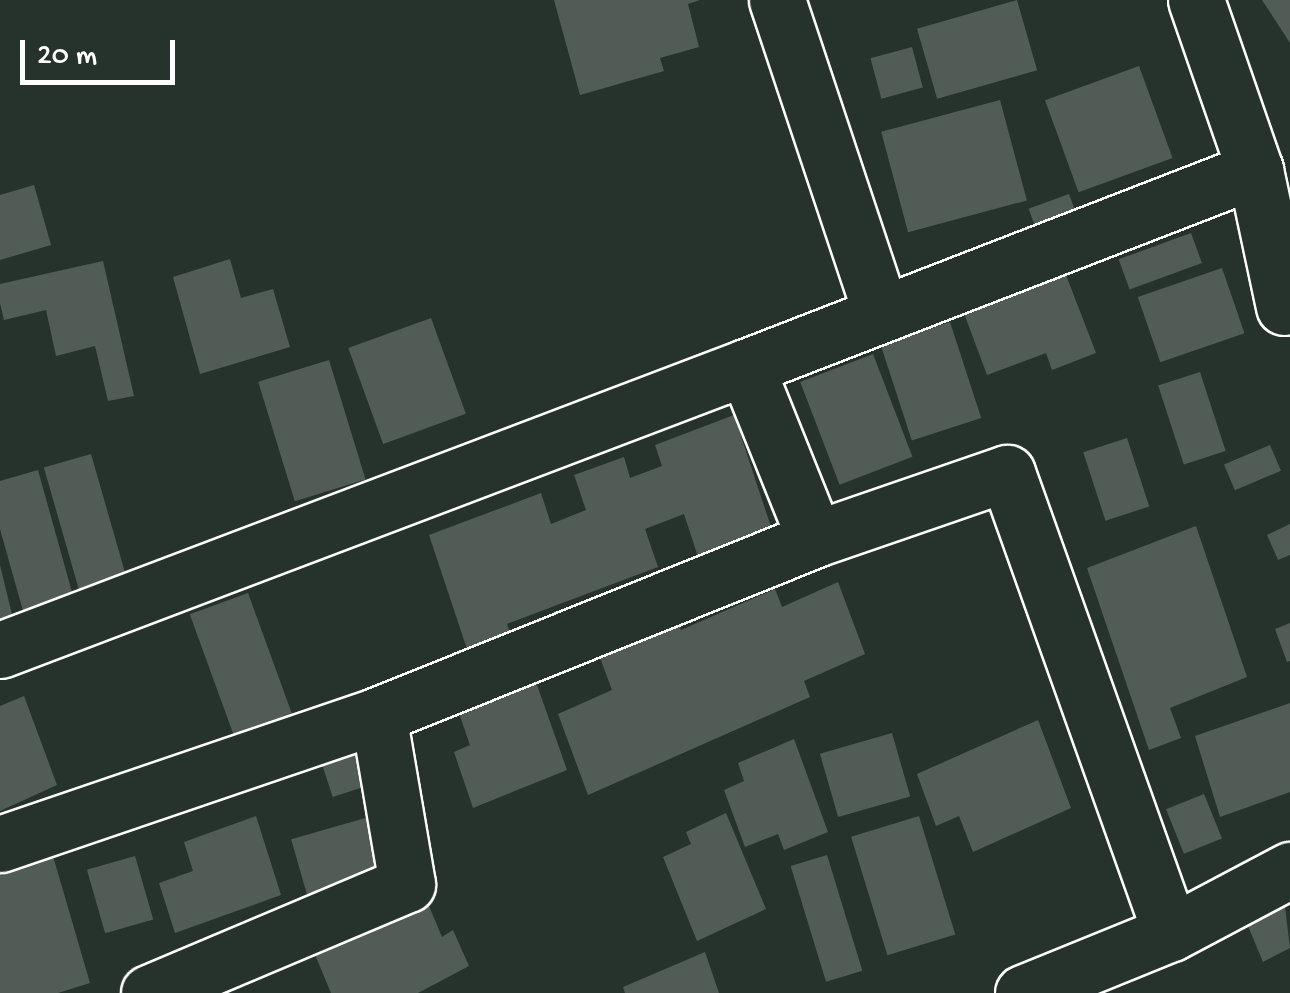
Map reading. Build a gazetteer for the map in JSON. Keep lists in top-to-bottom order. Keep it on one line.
{"scale_bar":"20 m"}
